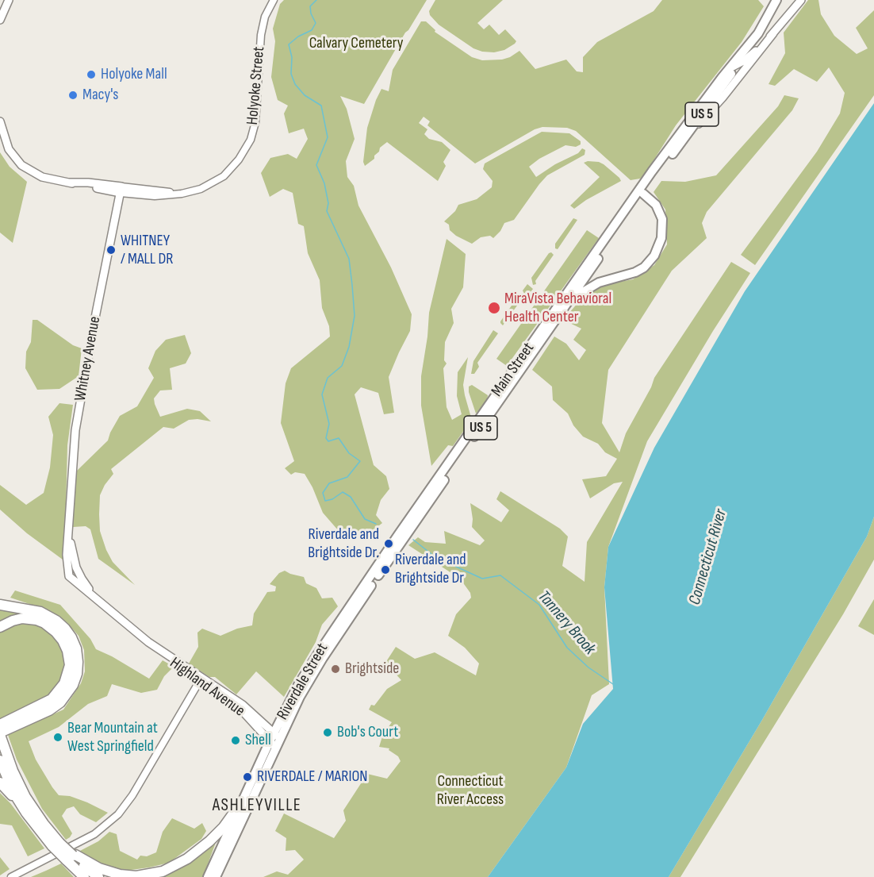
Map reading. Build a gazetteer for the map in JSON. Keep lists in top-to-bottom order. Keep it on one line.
{"streets":{"main road":["US 5","Whitney Avenue","Main Street","Riverdale Street","Highland Avenue"],"street":["Holyoke Street"]},"crossings":[["Holyoke Street","Whitney Avenue"],["US 5","Main Street"],["Whitney Avenue","Highland Avenue"],["Main Street","Riverdale Street"],["Riverdale Street","Highland Avenue"]],"districts":["ASHLEYVILLE"],"water":["Connecticut River","Tannery Brook"],"parks":["Calvary Cemetery","Connecticut River Access"],"places":["Holyoke Mall","Macy's","WHITNEY / MALL DR","MiraVista Behavioral Health Center","Riverdale and Brightside Dr.","Riverdale and Brightside Dr","Brightside","Bob's Court","Bear Mountain at West Springfield","Shell","RIVERDALE / MARION"]}
